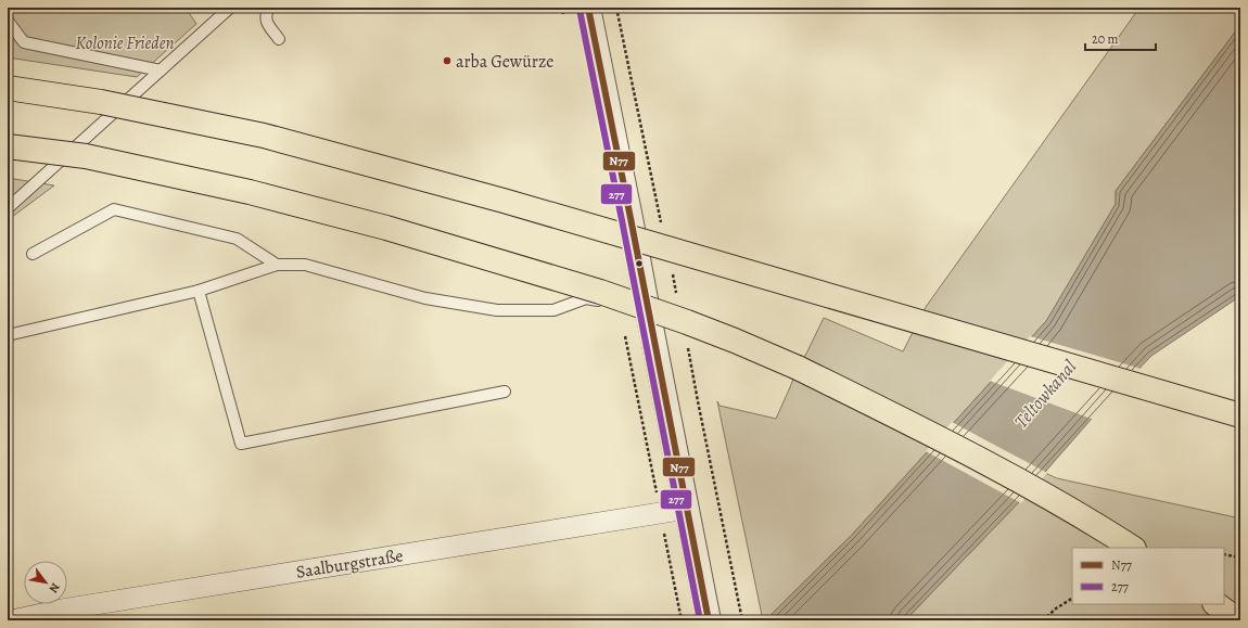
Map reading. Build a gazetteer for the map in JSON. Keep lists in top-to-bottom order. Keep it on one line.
{"streets":{"street":["Saalburgstraße"]},"water":["Teltowkanal"],"parks":["Kolonie Frieden"],"places":["arba Gewürze"],"lines":["transit line N77","transit line 277"],"legend":["N77","277"],"scale_bar":"20 m","north":"bottom right"}
